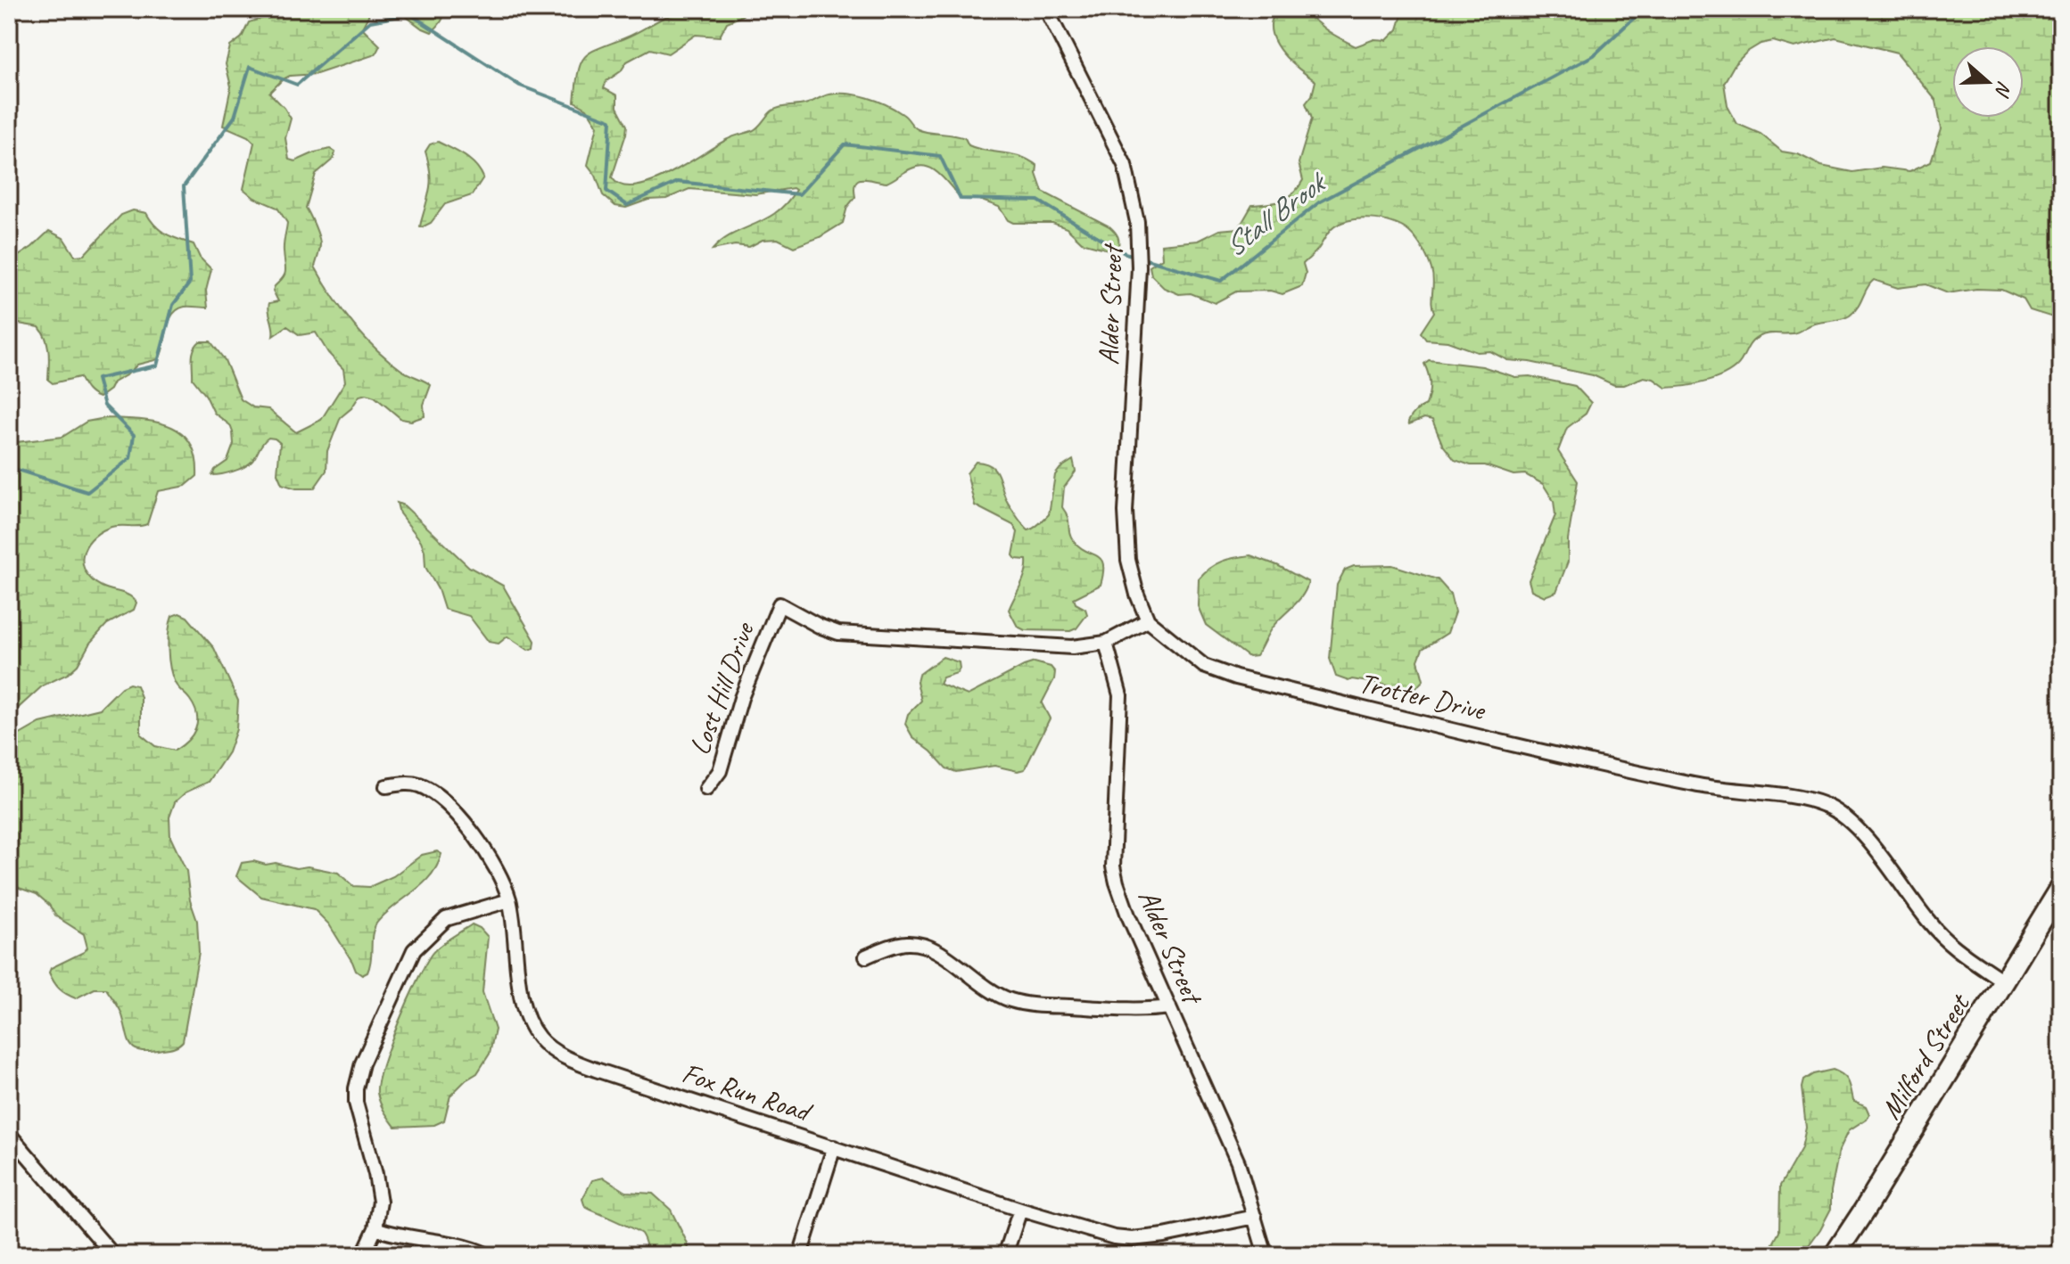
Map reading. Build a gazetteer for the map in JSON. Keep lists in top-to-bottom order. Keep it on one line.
{"streets":{"main road":["Milford Street"],"street":["Alder Street","Lost Hill Drive","Trotter Drive","Fox Run Road"]},"crossings":[["Alder Street","Lost Hill Drive"],["Alder Street","Trotter Drive"],["Alder Street","Fox Run Road"],["Trotter Drive","Milford Street"]],"water":["Stall Brook"],"north":"right"}
